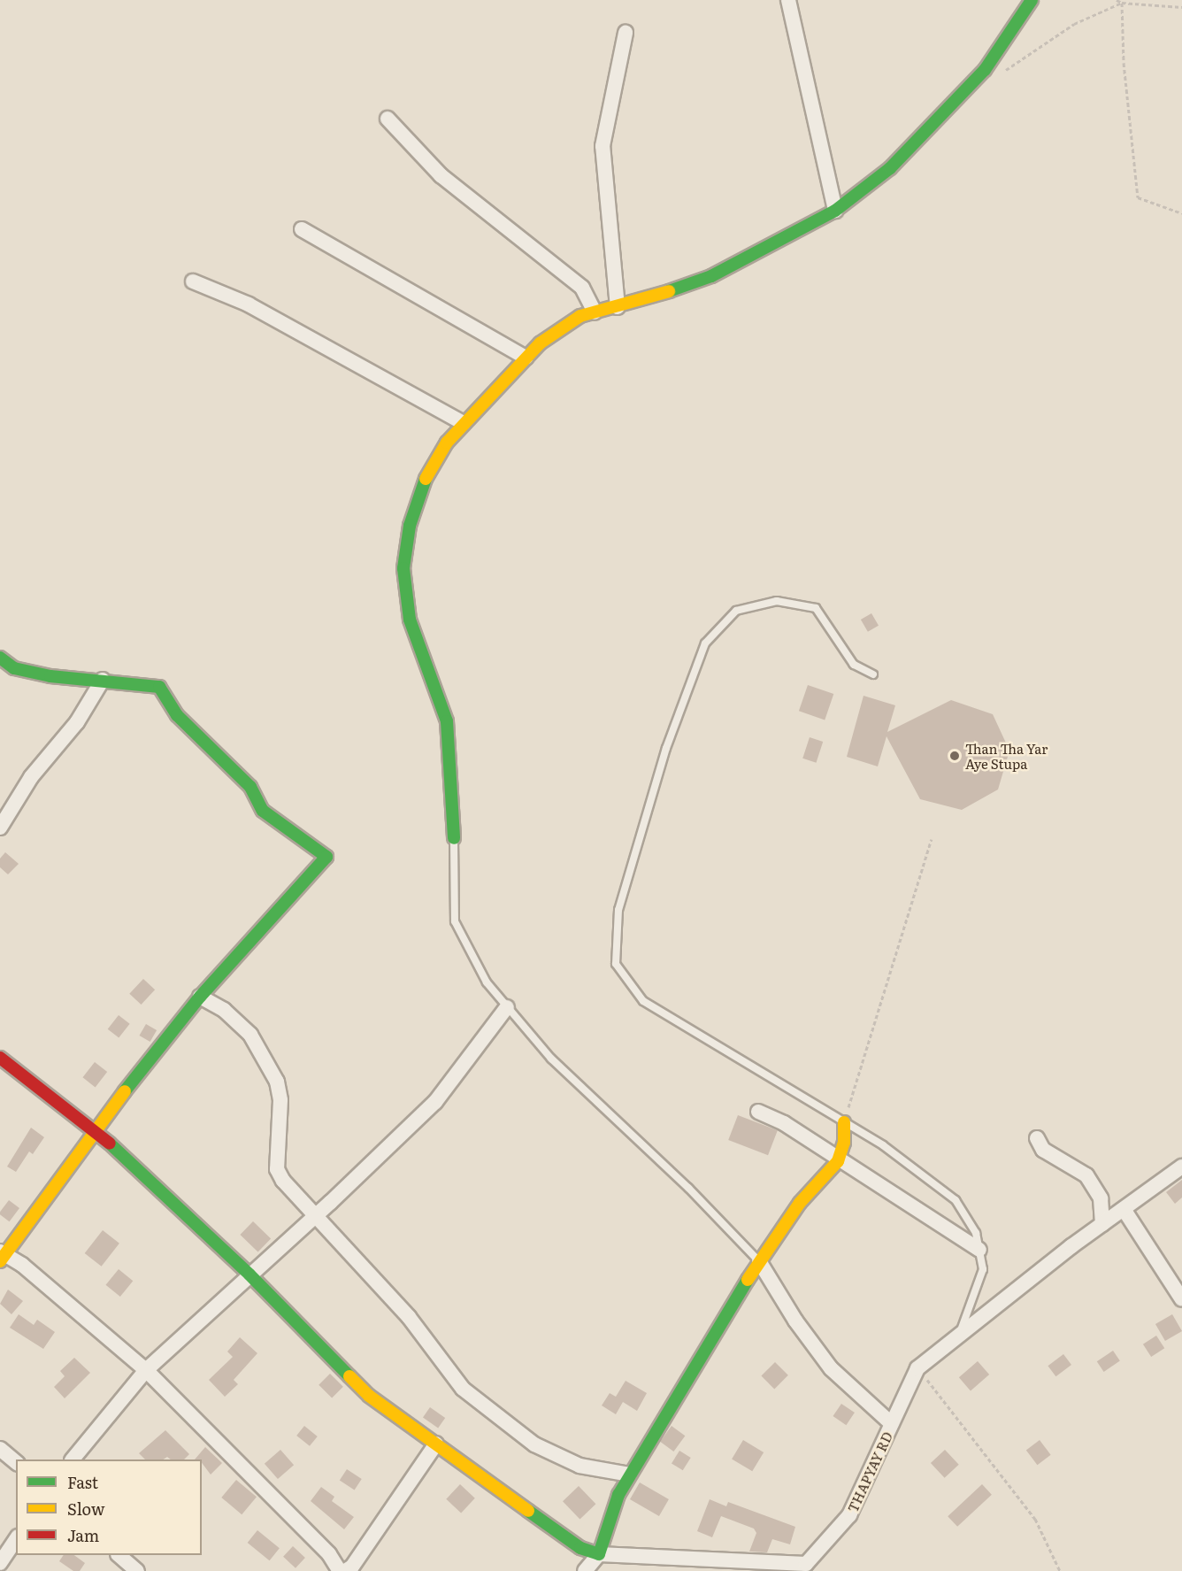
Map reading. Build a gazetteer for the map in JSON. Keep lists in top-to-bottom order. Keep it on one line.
{"streets":{"street":["THAPYAY RD"]},"places":["Than Tha Yar Aye Stupa"],"legend":["Fast","Slow","Jam"]}
